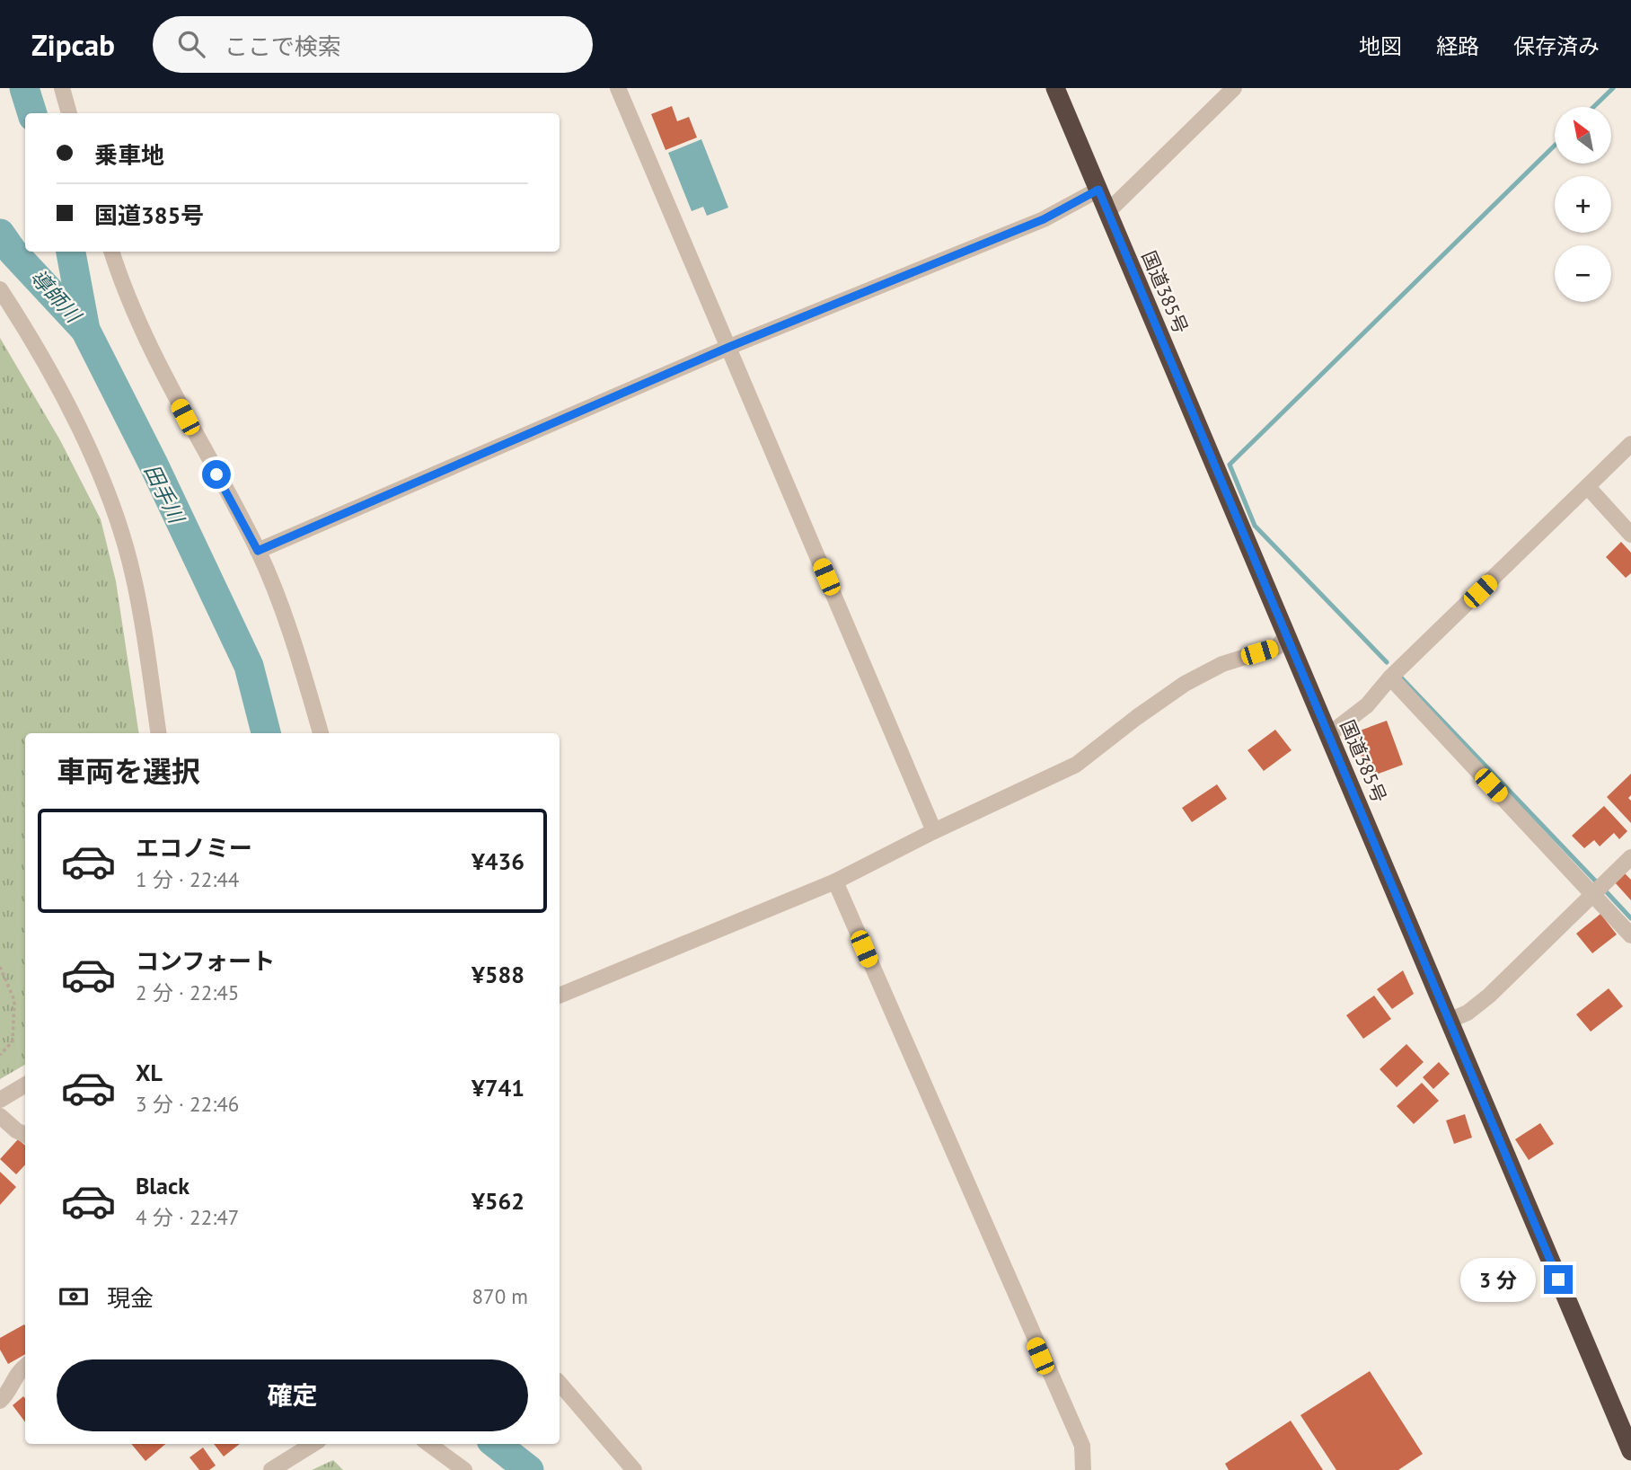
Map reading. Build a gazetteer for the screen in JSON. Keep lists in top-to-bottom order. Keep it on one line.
{"streets":{"highway":["国道385号"]},"water":["導師川","田手川"],"north":"top left","page":{"header":"Zipcab","search":"ここで検索","nav":["地図","経路","保存済み"],"map_buttons":["+","−"],"banner":["乗車地","国道385号"],"heading":"車両を選択","list":[{"name":"エコノミー","note":"1 分 · 22:44","value":"¥436"},{"name":"コンフォート","note":"2 分 · 22:45","value":"¥588"},{"name":"XL","note":"3 分 · 22:46","value":"¥741"},{"name":"Black","note":"4 分 · 22:47","value":"¥562"}],"bubble":"3 分","pay":["現金","870 m"],"buttons":"確定"}}
